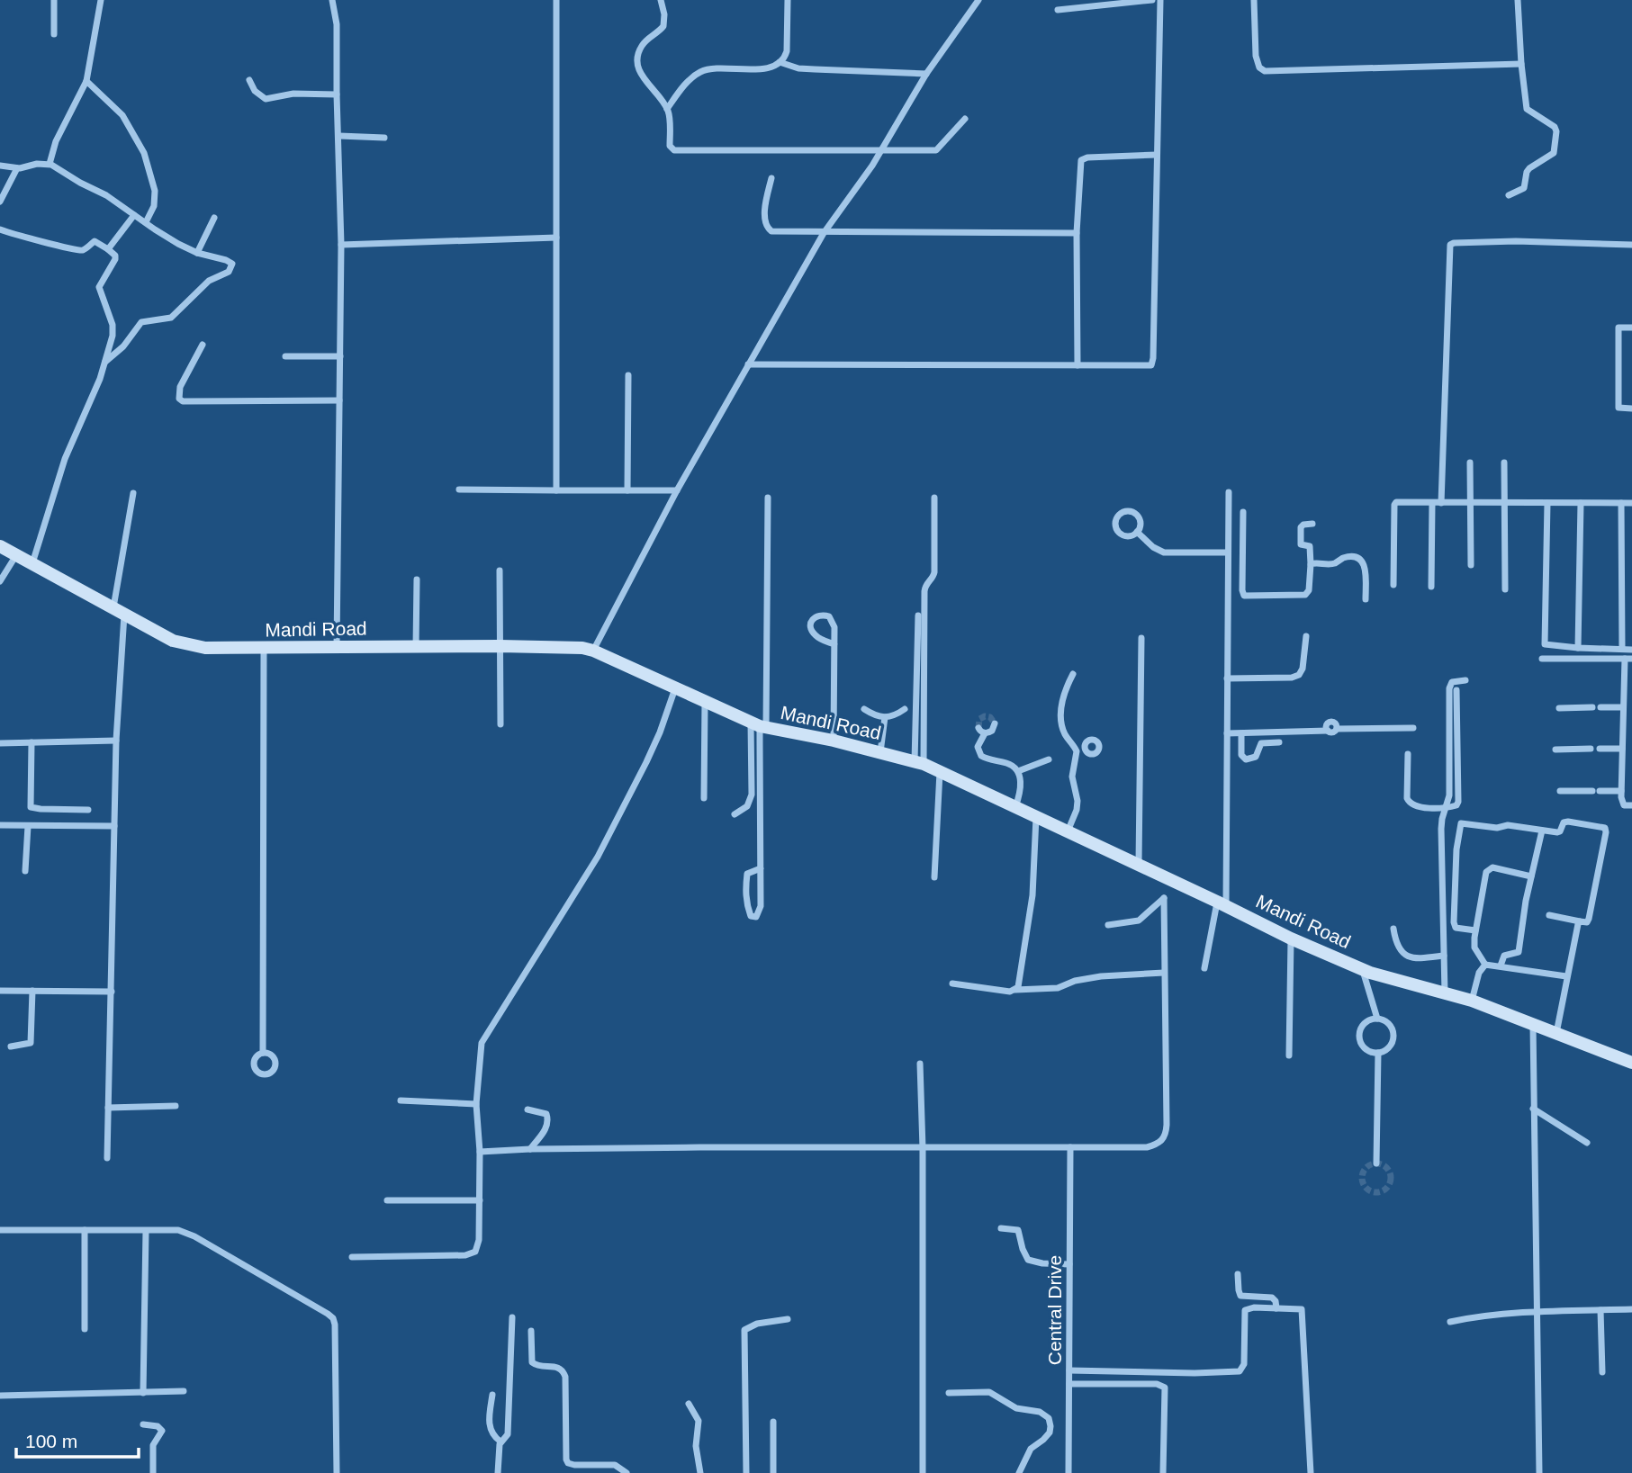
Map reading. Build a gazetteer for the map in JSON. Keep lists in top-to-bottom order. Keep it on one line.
{"streets":{"street":["Mandi Road","Central Drive"]},"scale_bar":"100 m"}
